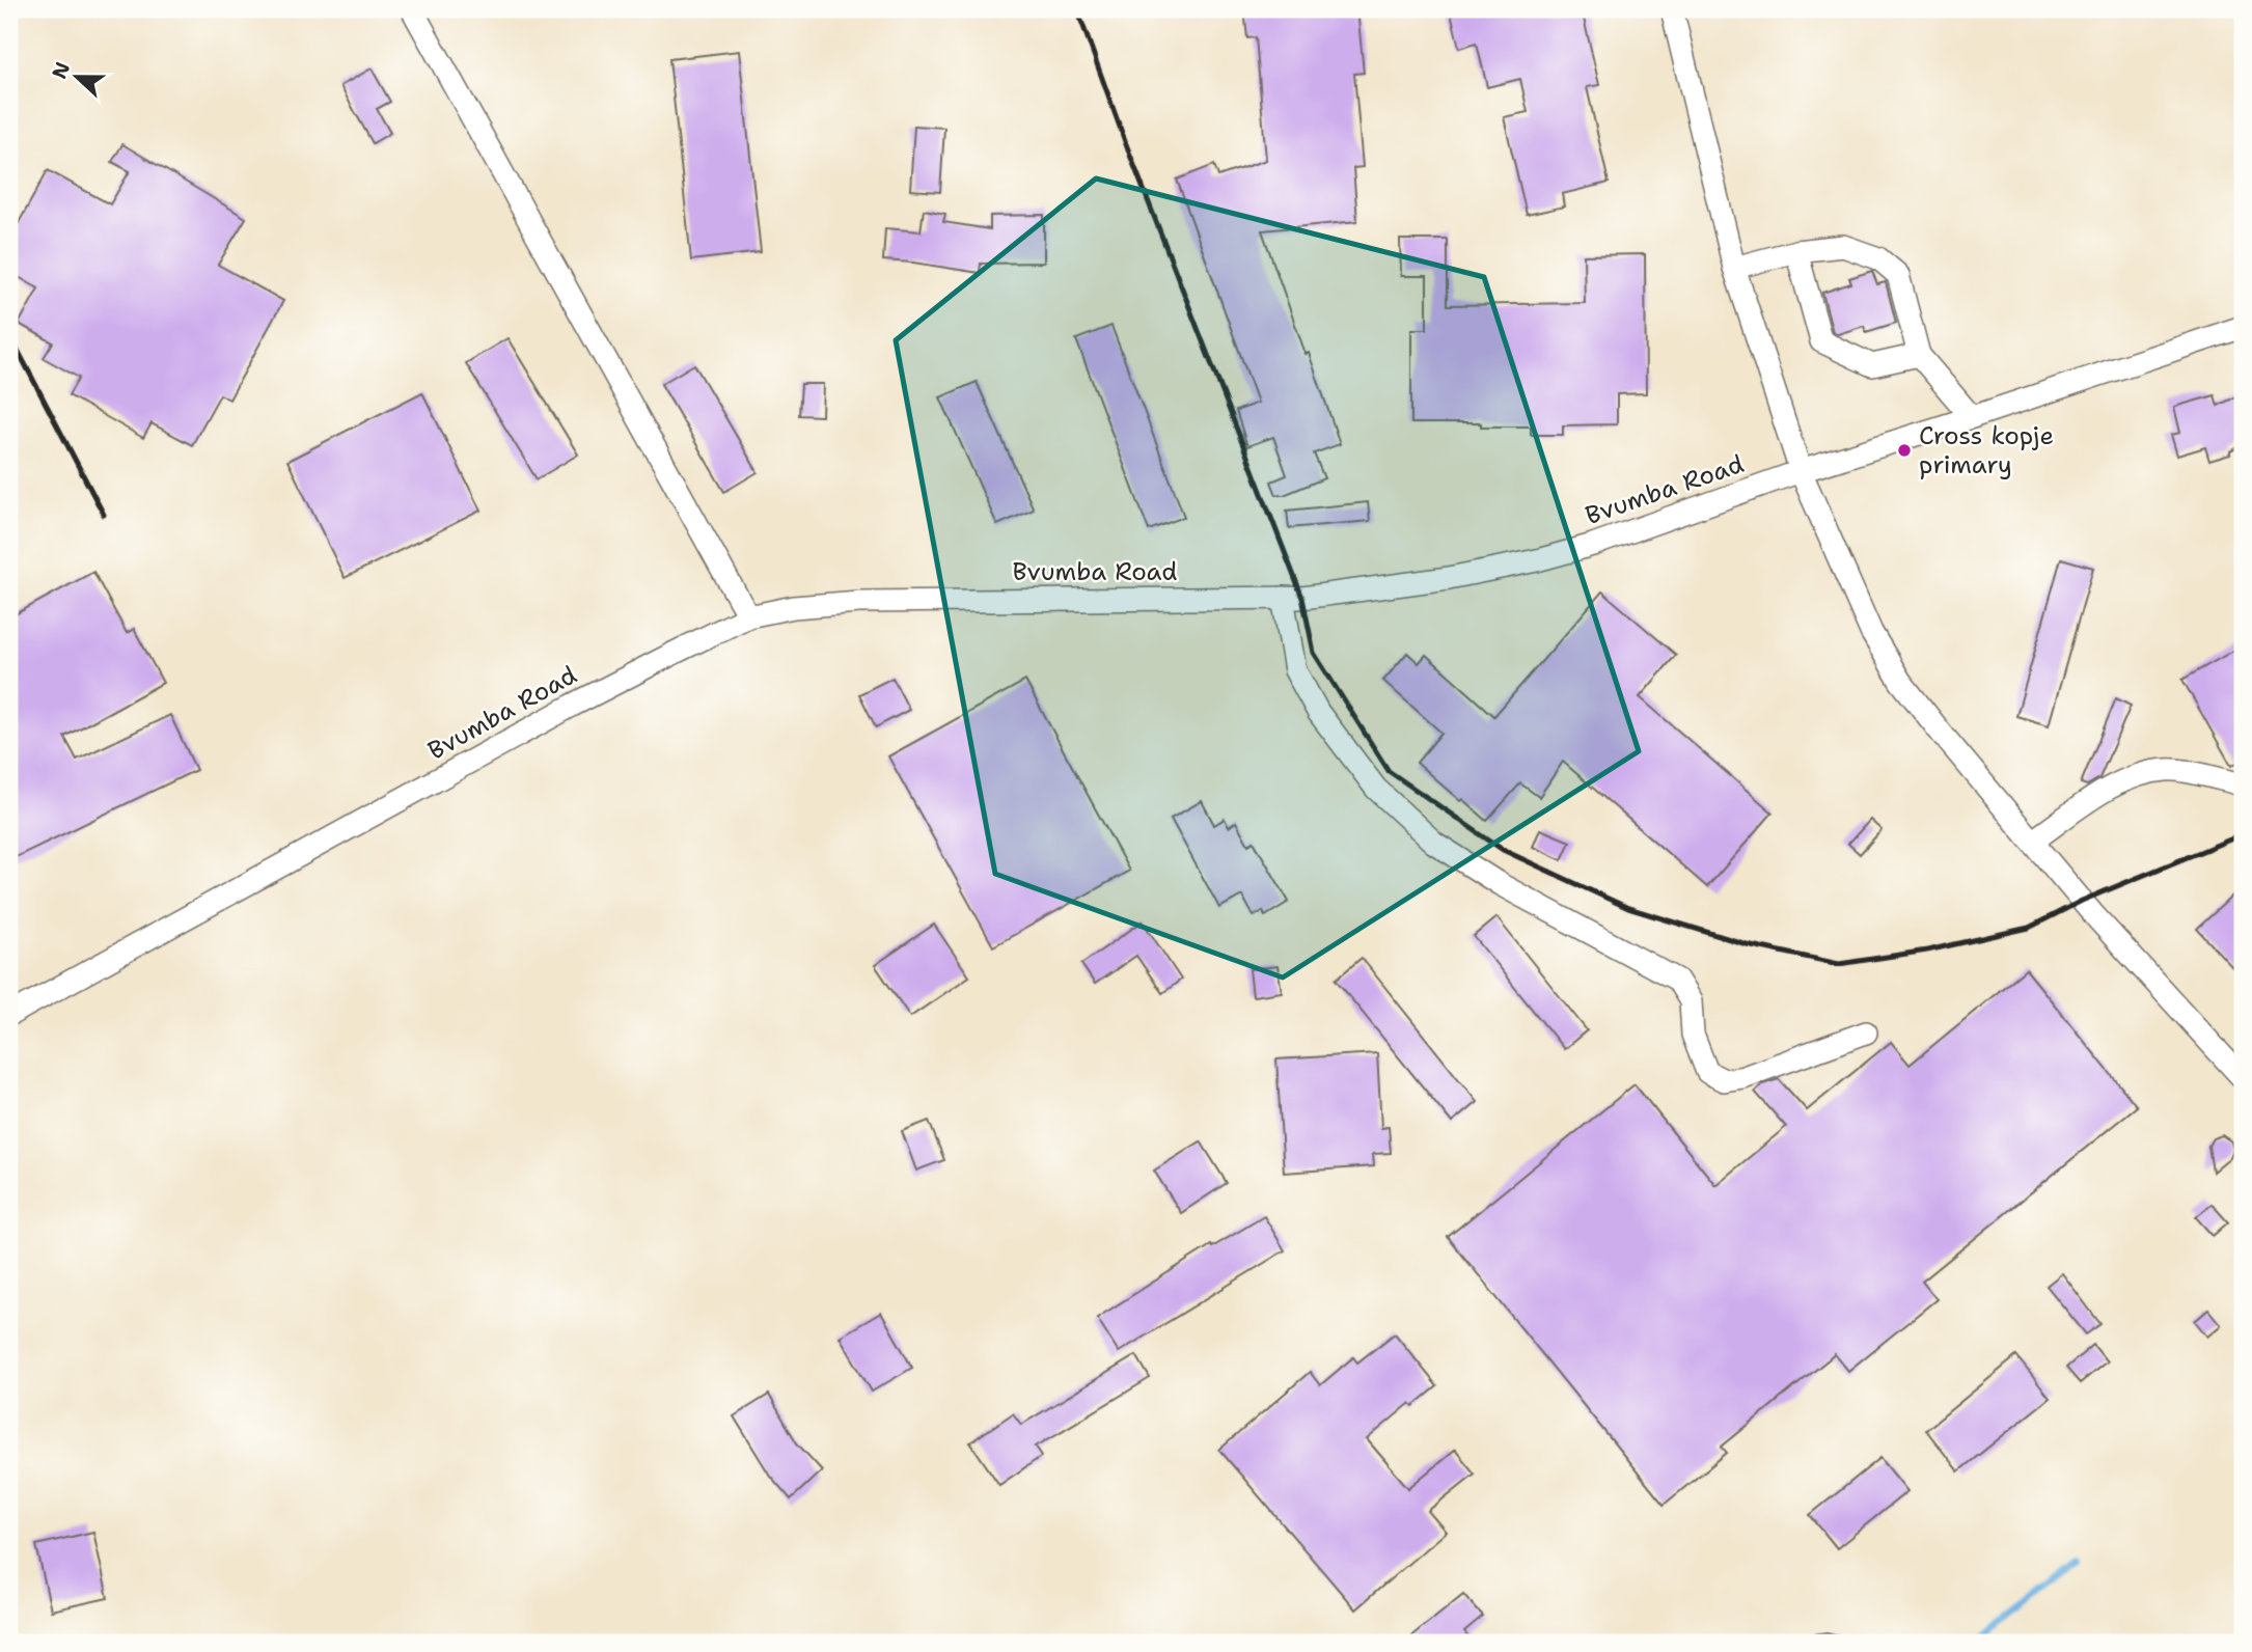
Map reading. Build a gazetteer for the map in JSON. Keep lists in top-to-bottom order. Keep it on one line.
{"streets":{"street":["Bvumba Road"]},"places":["Cross kopje primary"],"north":"left"}
